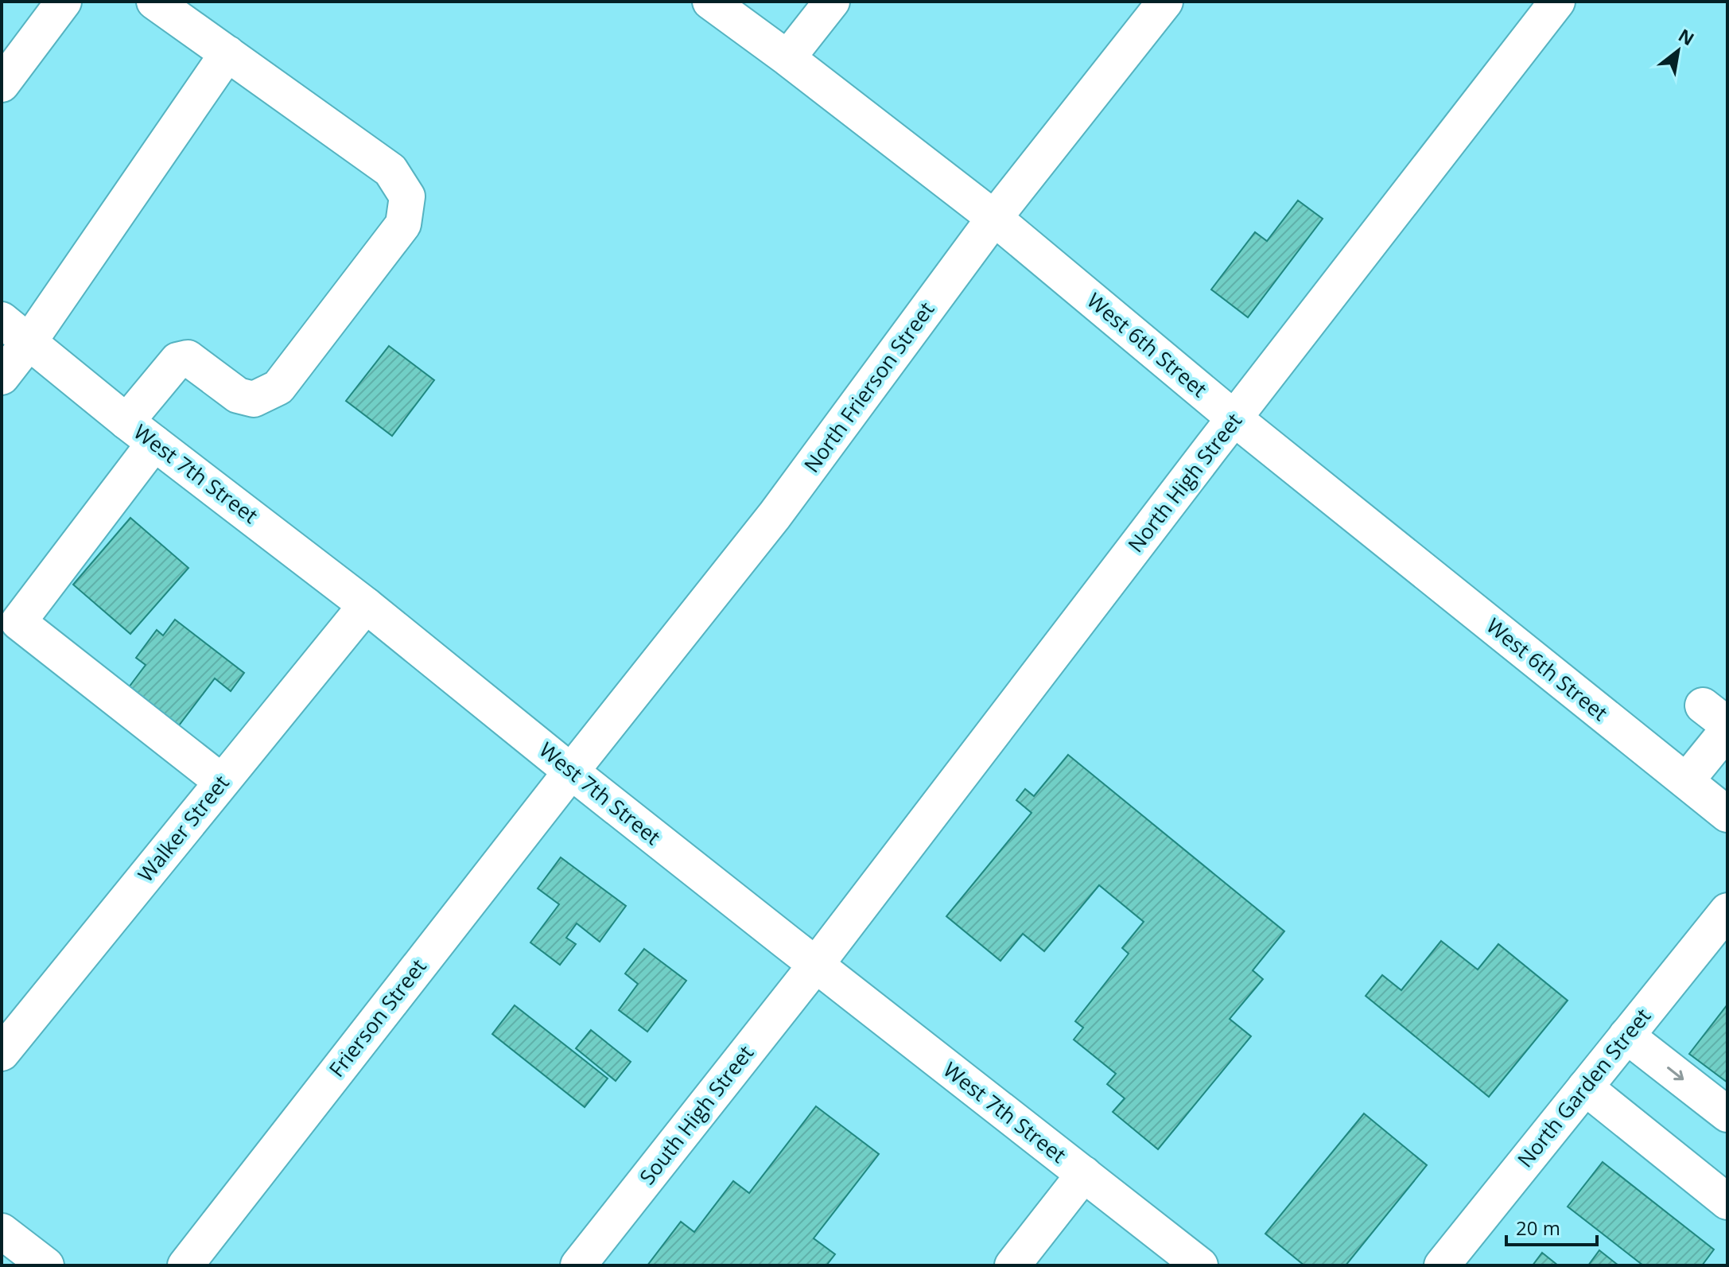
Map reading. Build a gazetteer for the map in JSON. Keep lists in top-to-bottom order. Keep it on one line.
{"streets":{"street":["West 6th Street","North Frierson Street","West 7th Street","North High Street","Walker Street","Frierson Street","North Garden Street","South High Street"]},"crossings":[["West 6th Street","North Frierson Street"],["West 6th Street","North High Street"],["North Frierson Street","West 7th Street"],["North Frierson Street","Frierson Street"],["West 7th Street","North High Street"],["West 7th Street","Walker Street"],["West 7th Street","Frierson Street"],["West 7th Street","South High Street"],["North High Street","South High Street"]],"scale_bar":"20 m","north":"top right"}
